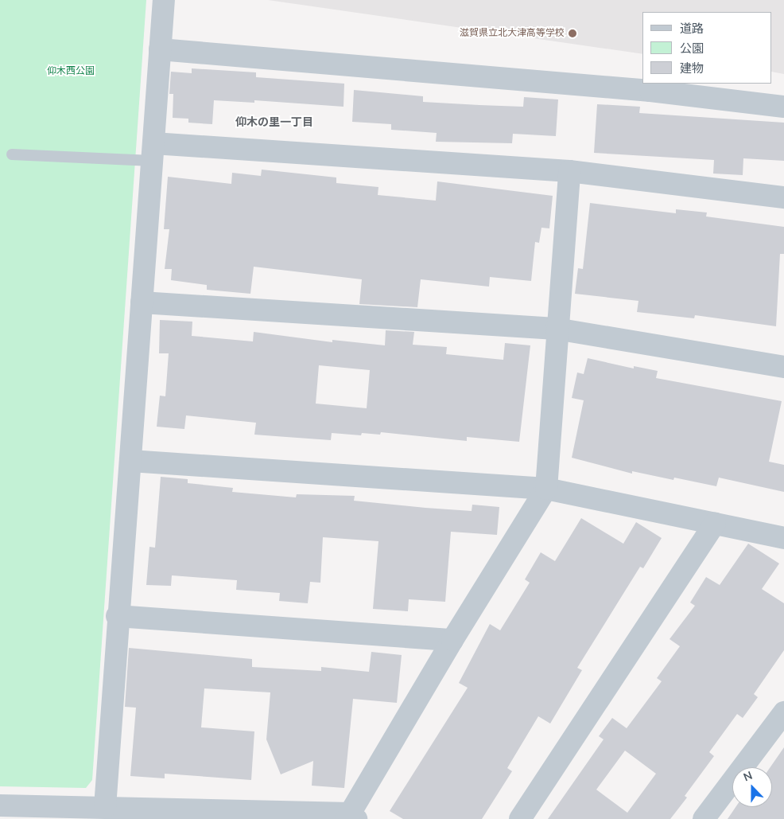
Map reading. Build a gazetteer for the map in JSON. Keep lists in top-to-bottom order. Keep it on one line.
{"districts":["仰木の里一丁目"],"parks":["仰木西公園"],"places":["滋賀県立北大津高等学校"],"legend":["道路","公園","建物"],"north":"top"}
